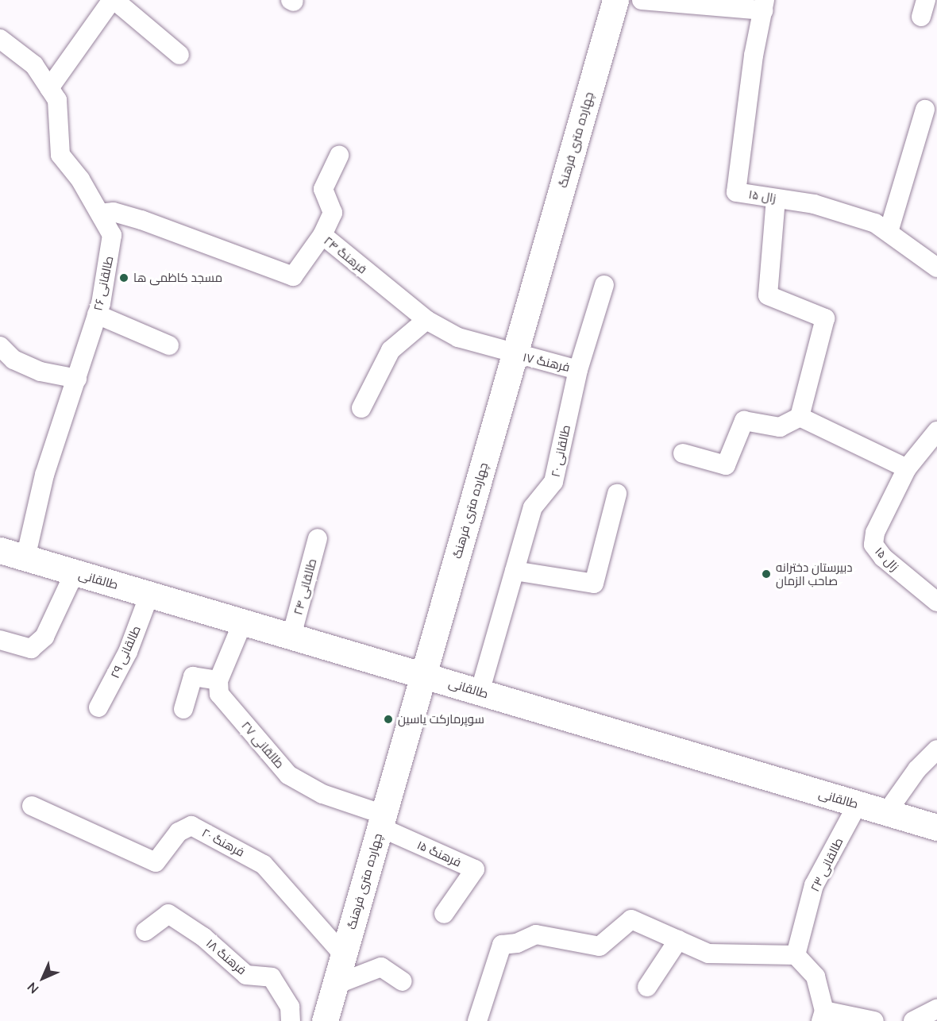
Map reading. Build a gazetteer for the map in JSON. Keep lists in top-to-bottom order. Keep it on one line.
{"streets":{"street":["چهارده متری فرهنگ","زال ۱۵","فرهنگ ۲۴","طالقانی ۲۶","فرهنگ ۱۷","طالقانی ۲۰","طالقانی","طالقانی ۲۴","طالقانی ۲۹","طالقانی ۲۷","فرهنگ ۲۰","فرهنگ ۱۵","طالقانی ۲۳","فرهنگ ۱۸"]},"crossings":[["چهارده متری فرهنگ","فرهنگ ۲۴"],["چهارده متری فرهنگ","فرهنگ ۱۷"],["چهارده متری فرهنگ","طالقانی"],["چهارده متری فرهنگ","طالقانی ۲۷"],["چهارده متری فرهنگ","فرهنگ ۲۰"],["چهارده متری فرهنگ","فرهنگ ۱۵"],["فرهنگ ۲۴","طالقانی ۲۶"],["فرهنگ ۲۴","فرهنگ ۱۷"],["طالقانی ۲۶","طالقانی"],["فرهنگ ۱۷","طالقانی ۲۰"],["طالقانی ۲۰","طالقانی"],["طالقانی","طالقانی ۲۴"],["طالقانی","طالقانی ۲۹"],["طالقانی","طالقانی ۲۳"],["طالقانی ۲۷","فرهنگ ۱۵"]],"places":["مسجد کاظمی ها","دبیرستان دخترانه صاحب الزمان","سوپرمارکت یاسین"],"north":"bottom left"}
